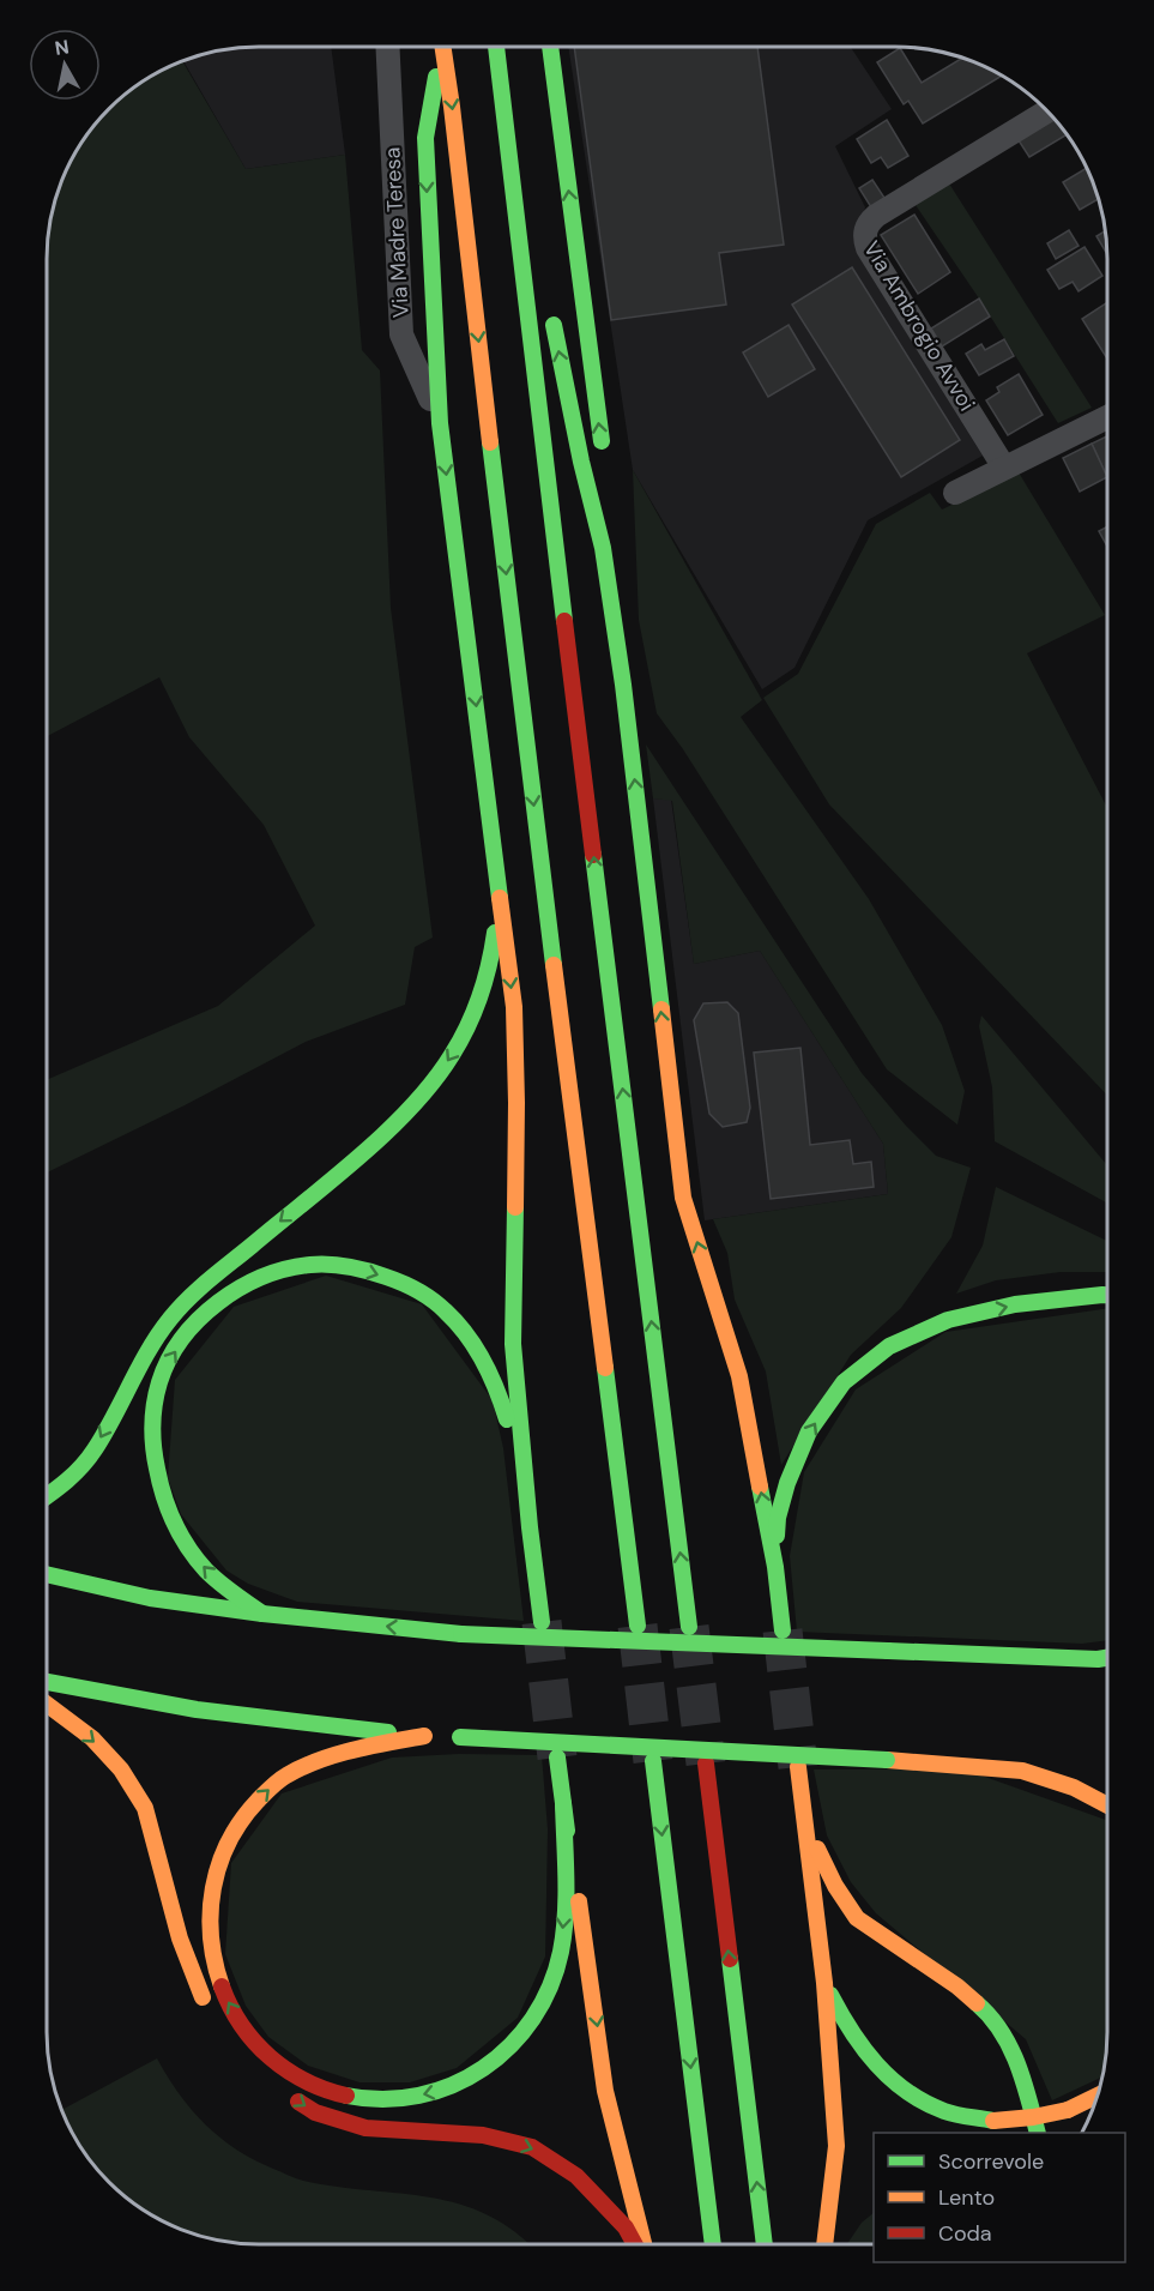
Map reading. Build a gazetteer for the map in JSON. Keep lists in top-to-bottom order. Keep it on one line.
{"streets":{"street":["Via Madre Teresa","Via Ambrogio Avvoi"]},"legend":["Scorrevole","Lento","Coda"],"north":"top"}
